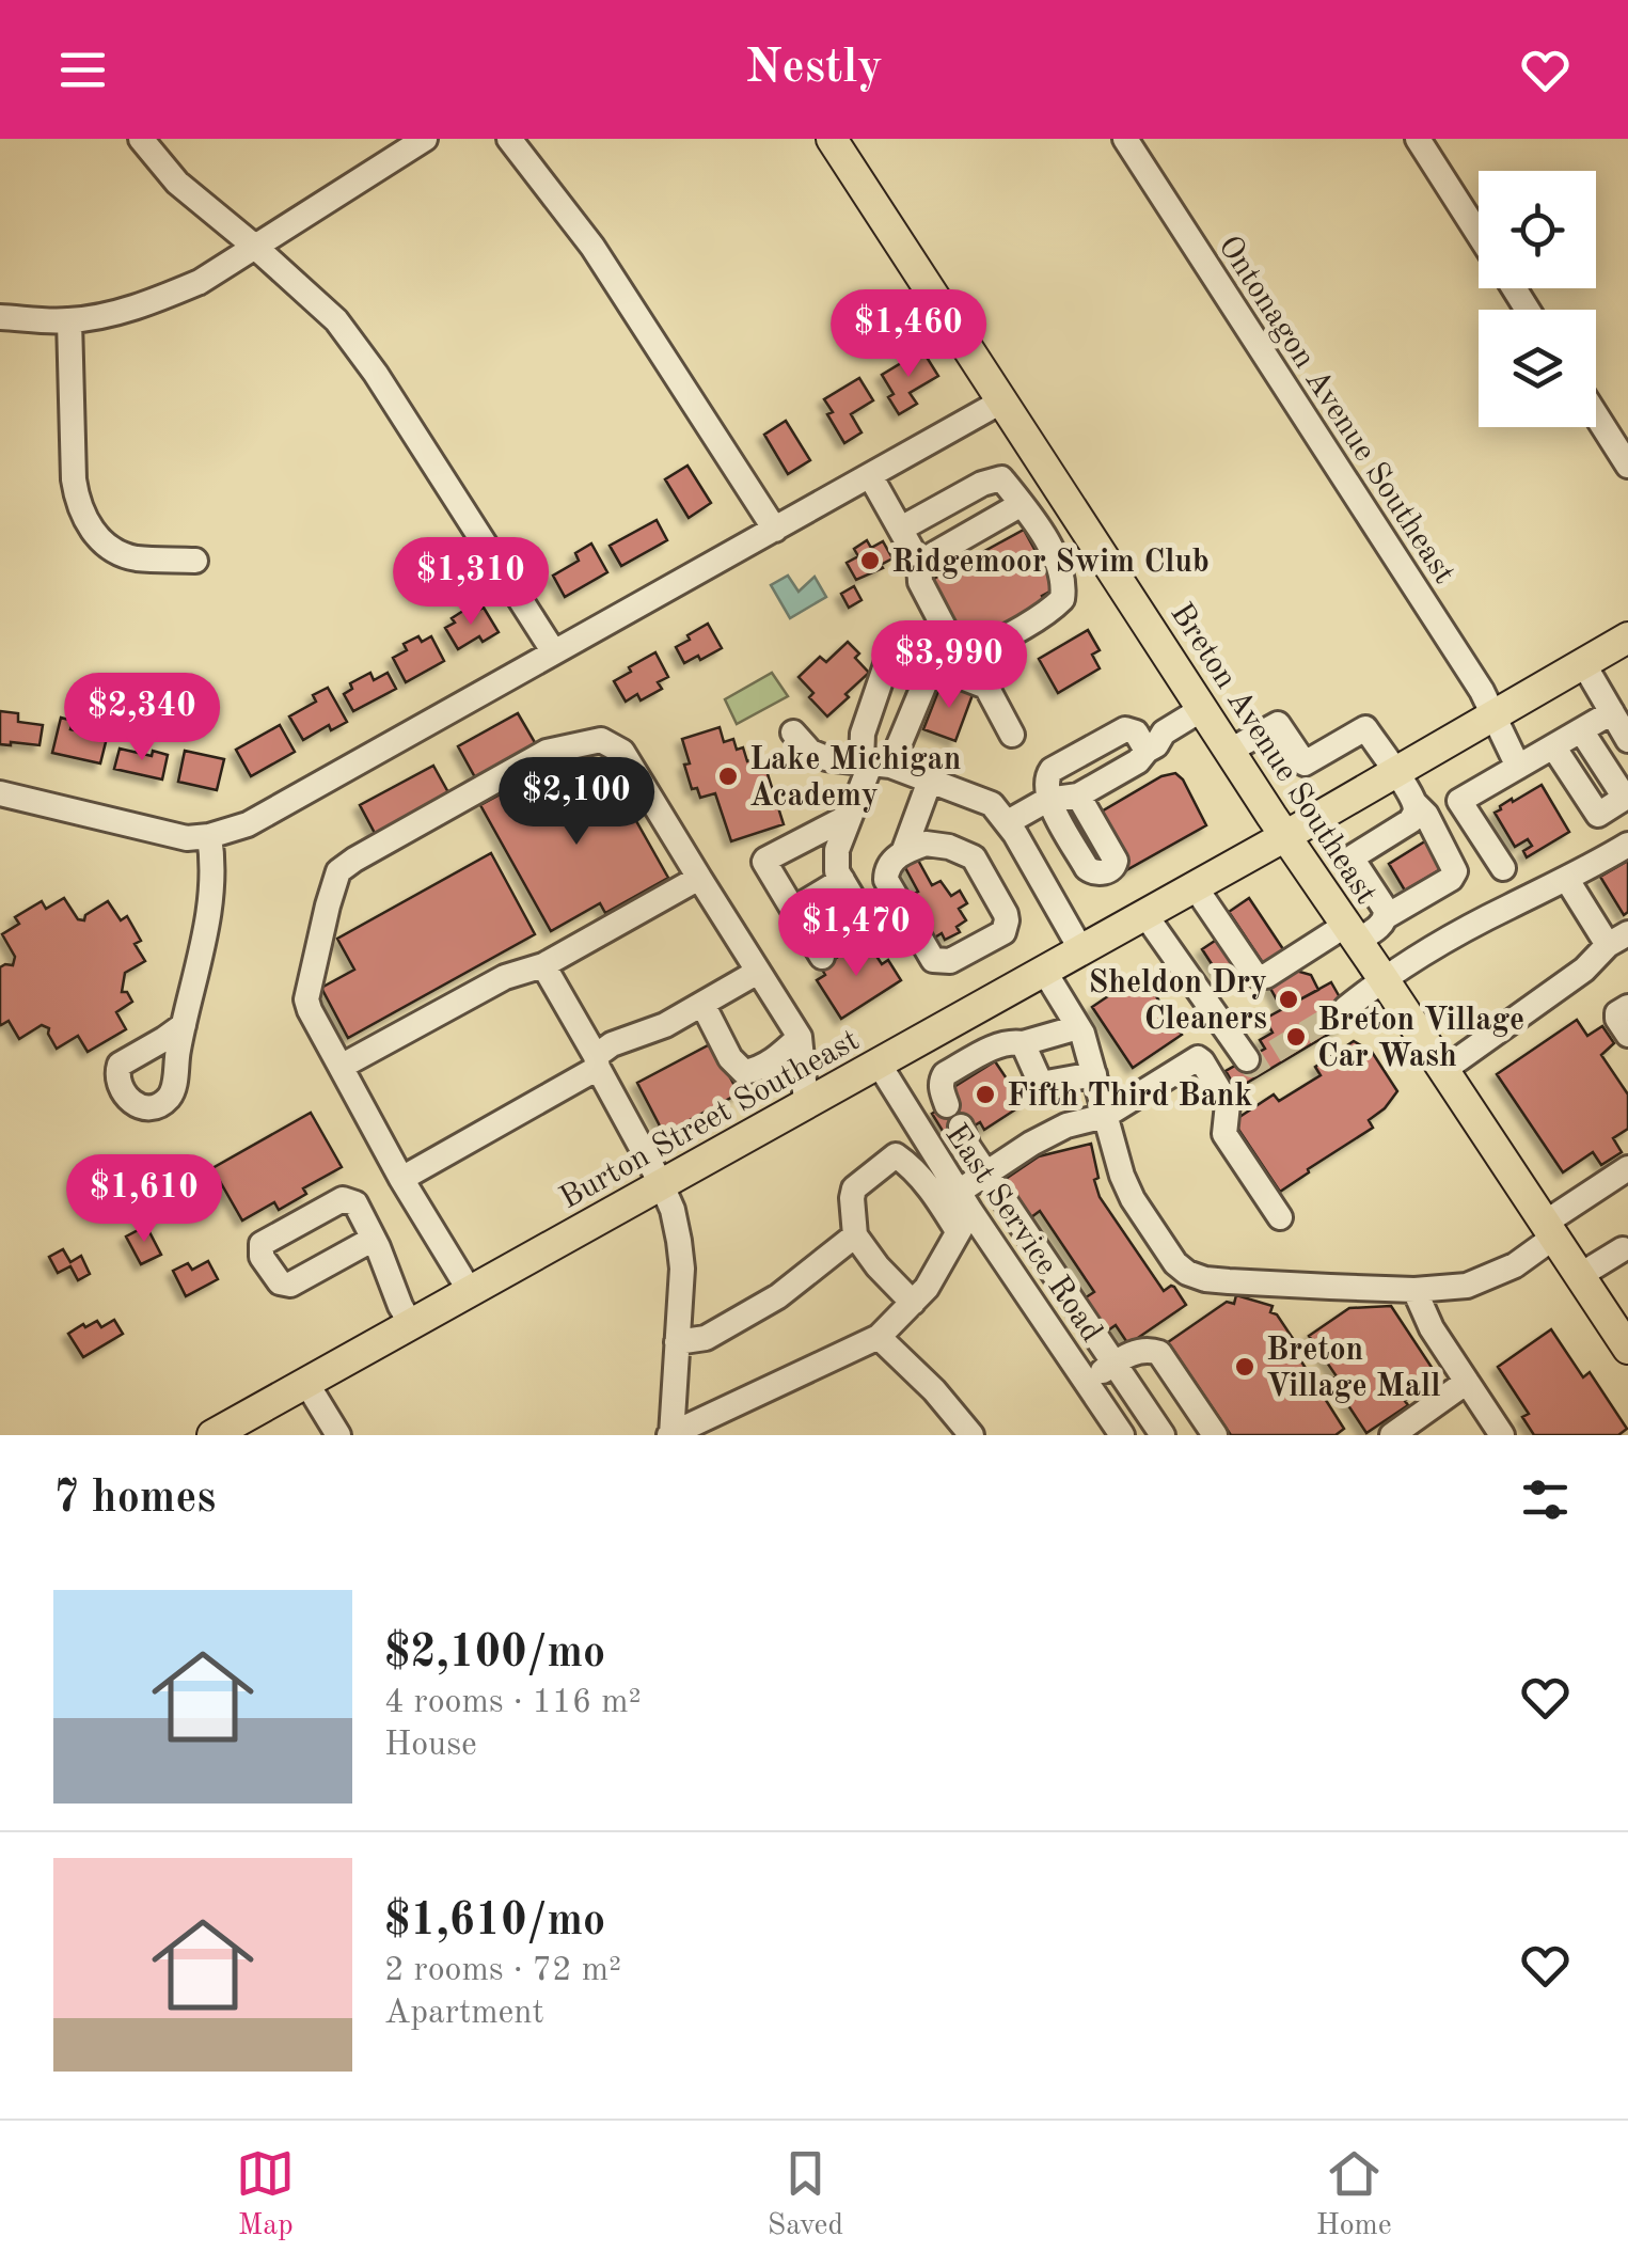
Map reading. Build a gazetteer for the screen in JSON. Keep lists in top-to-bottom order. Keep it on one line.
{"streets":{"main road":["Breton Avenue Southeast","Burton Street Southeast"],"street":["Ontonagon Avenue Southeast","East Service Road"]},"crossings":[["Ontonagon Avenue Southeast","Burton Street Southeast"],["Breton Avenue Southeast","Burton Street Southeast"],["Burton Street Southeast","East Service Road"]],"places":["Ridgemoor Swim Club","Lake Michigan Academy","Sheldon Dry Cleaners","Breton Village Car Wash","Fifth Third Bank","Breton Village Mall"],"page":{"header":"Nestly","price":["$1,460","$1,310","$3,990","$2,340","$2,100","$1,470","$1,610"],"heading":"7 homes","list":[{"name":"$2,100/mo","note":"4 rooms · 116 m² · House"},{"name":"$1,610/mo","note":"2 rooms · 72 m² · Apartment"}],"tabs":["Map","Saved","Home"]}}
